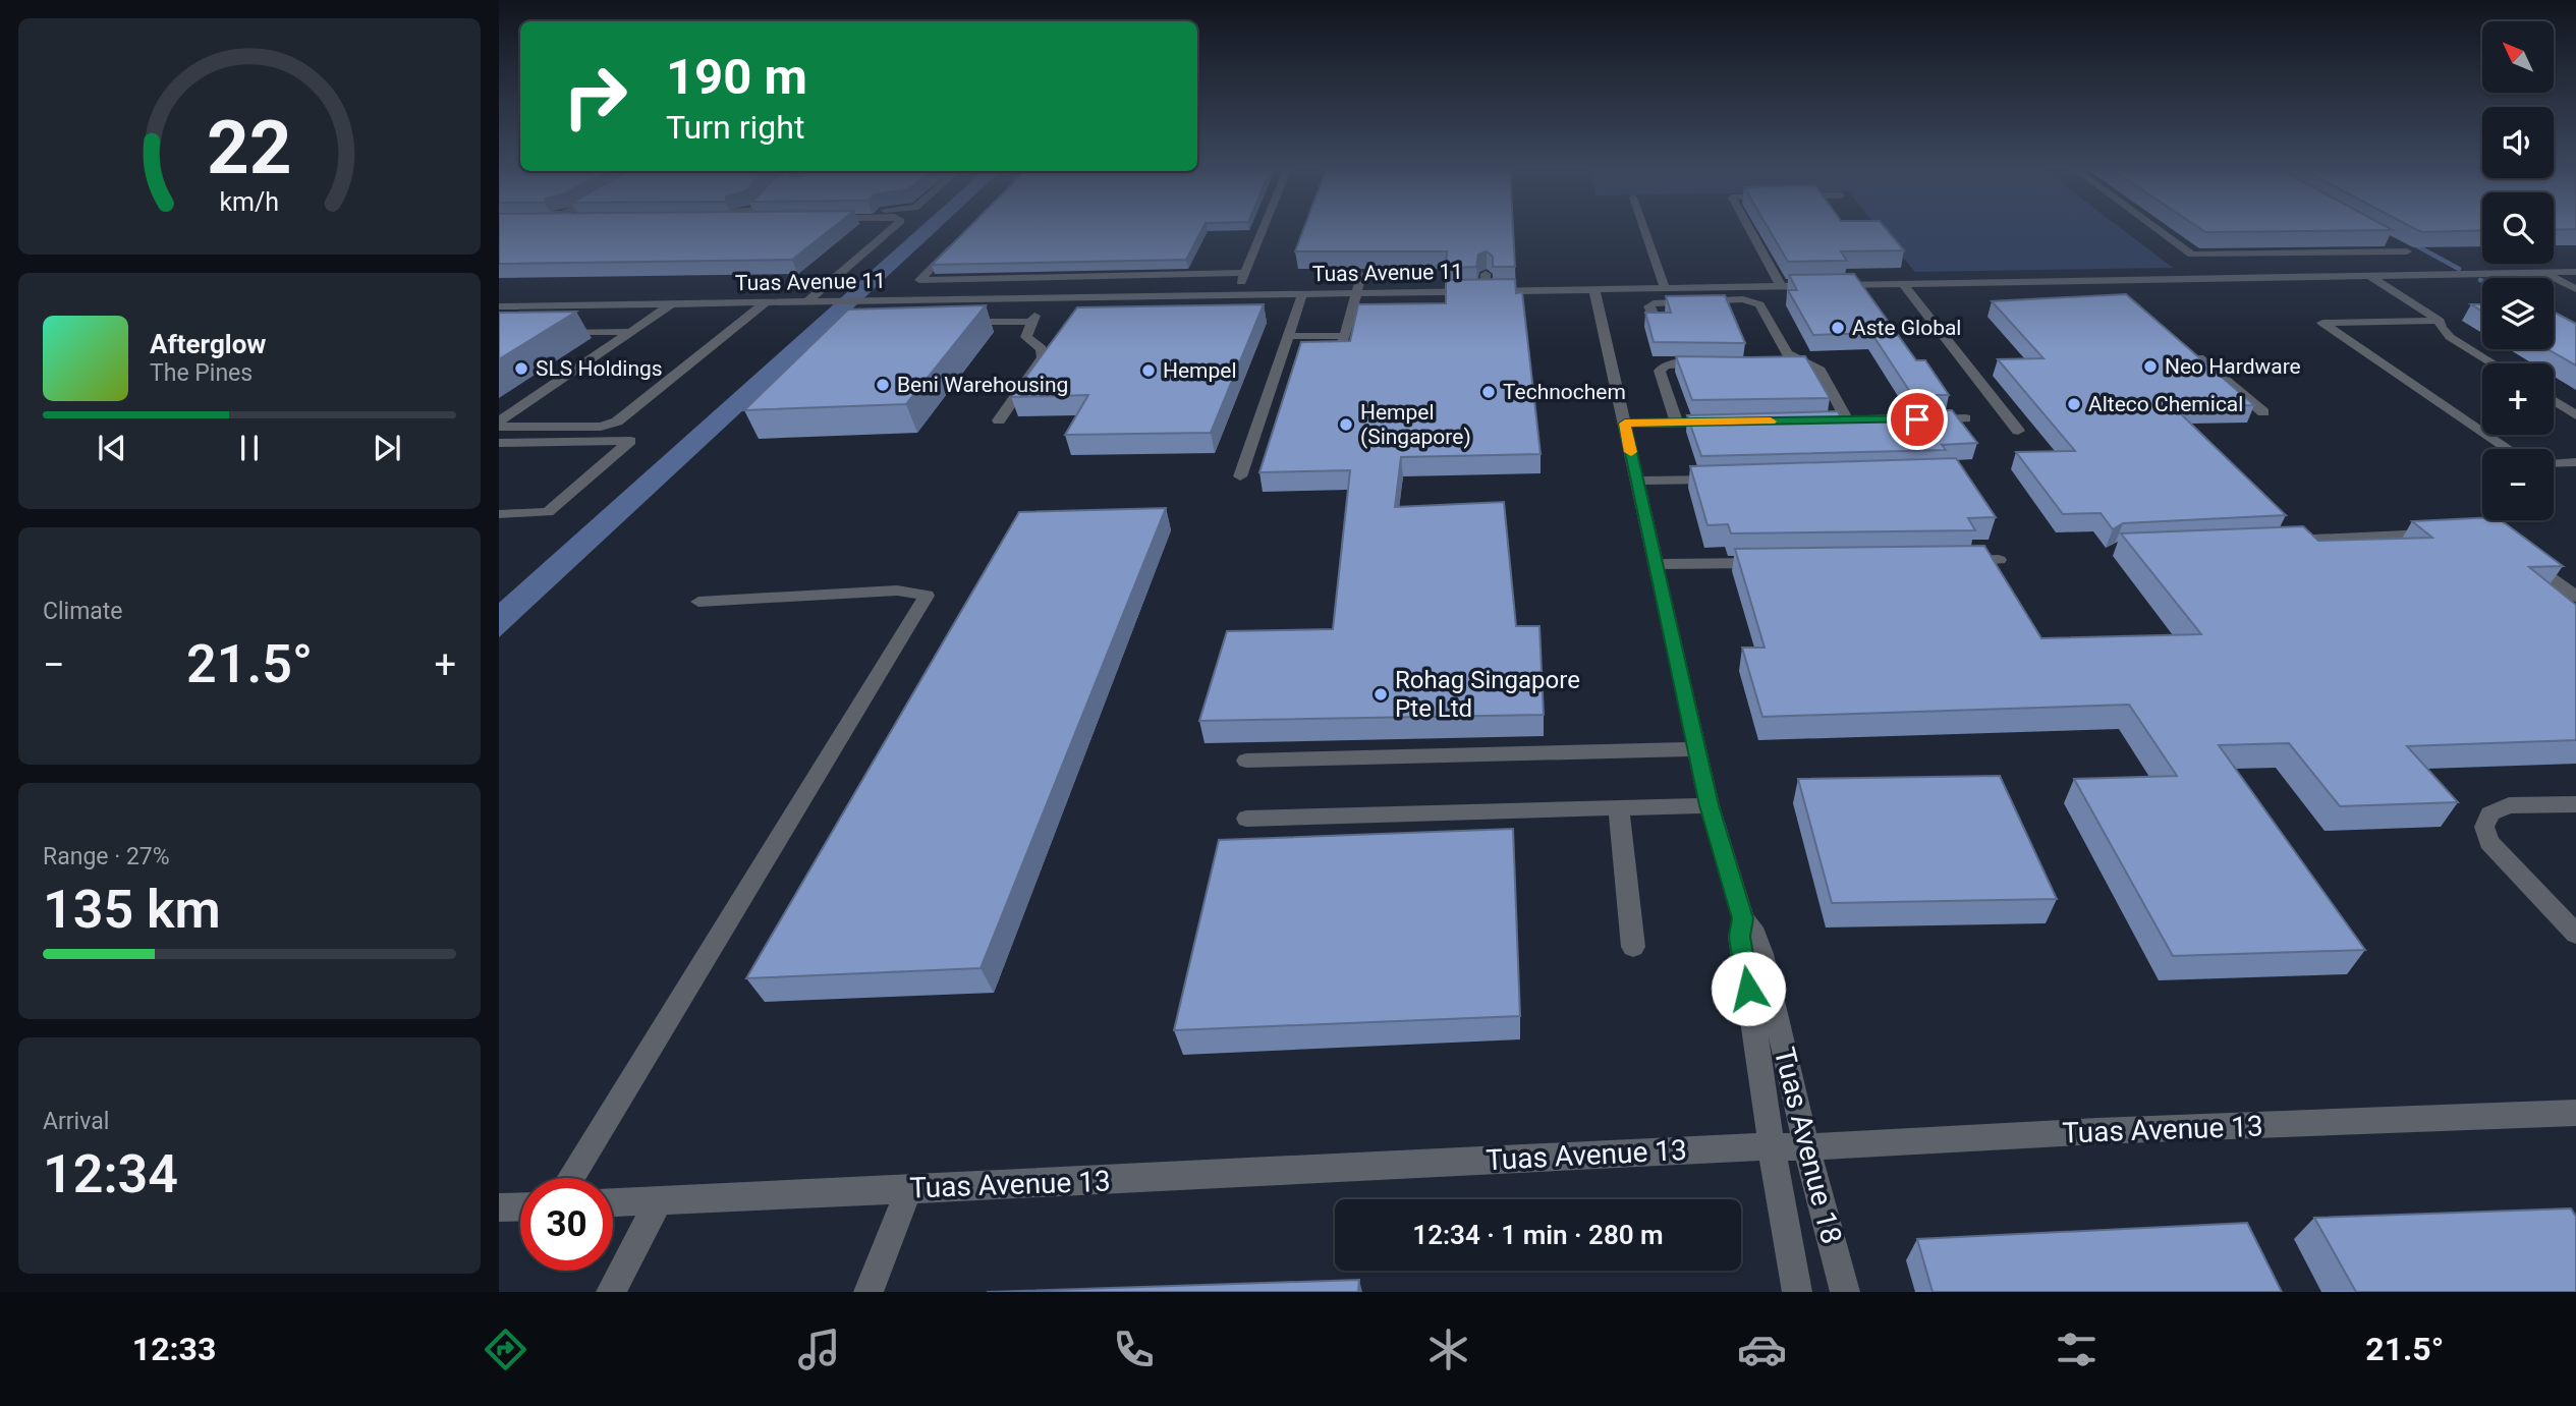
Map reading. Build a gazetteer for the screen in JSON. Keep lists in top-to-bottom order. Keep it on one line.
{"streets":{"street":["Tuas Avenue 11","Tuas Avenue 13","Tuas Avenue 18"]},"crossings":[["Tuas Avenue 11","Tuas Avenue 18"],["Tuas Avenue 13","Tuas Avenue 18"]],"places":["Aste Global","Neo Hardware","SLS Holdings","Hempel","Beni Warehousing","Technochem","Alteco Chemical","Hempel (Singapore)","Rohag Singapore Pte Ltd"],"north":"top left","page":{"map_buttons":["+","−"],"turn":["190 m","Turn right"],"song":["Afterglow","The Pines"],"tile":["Climate",["Range · 27%","135 km"],["Arrival","12:34"]],"heat":["−","21.5°","+"],"limit":"30","trip":"12:34 · 1 min · 280 m","tabs":["12:33","21.5°"],"gauge":["22","km/h"]}}
